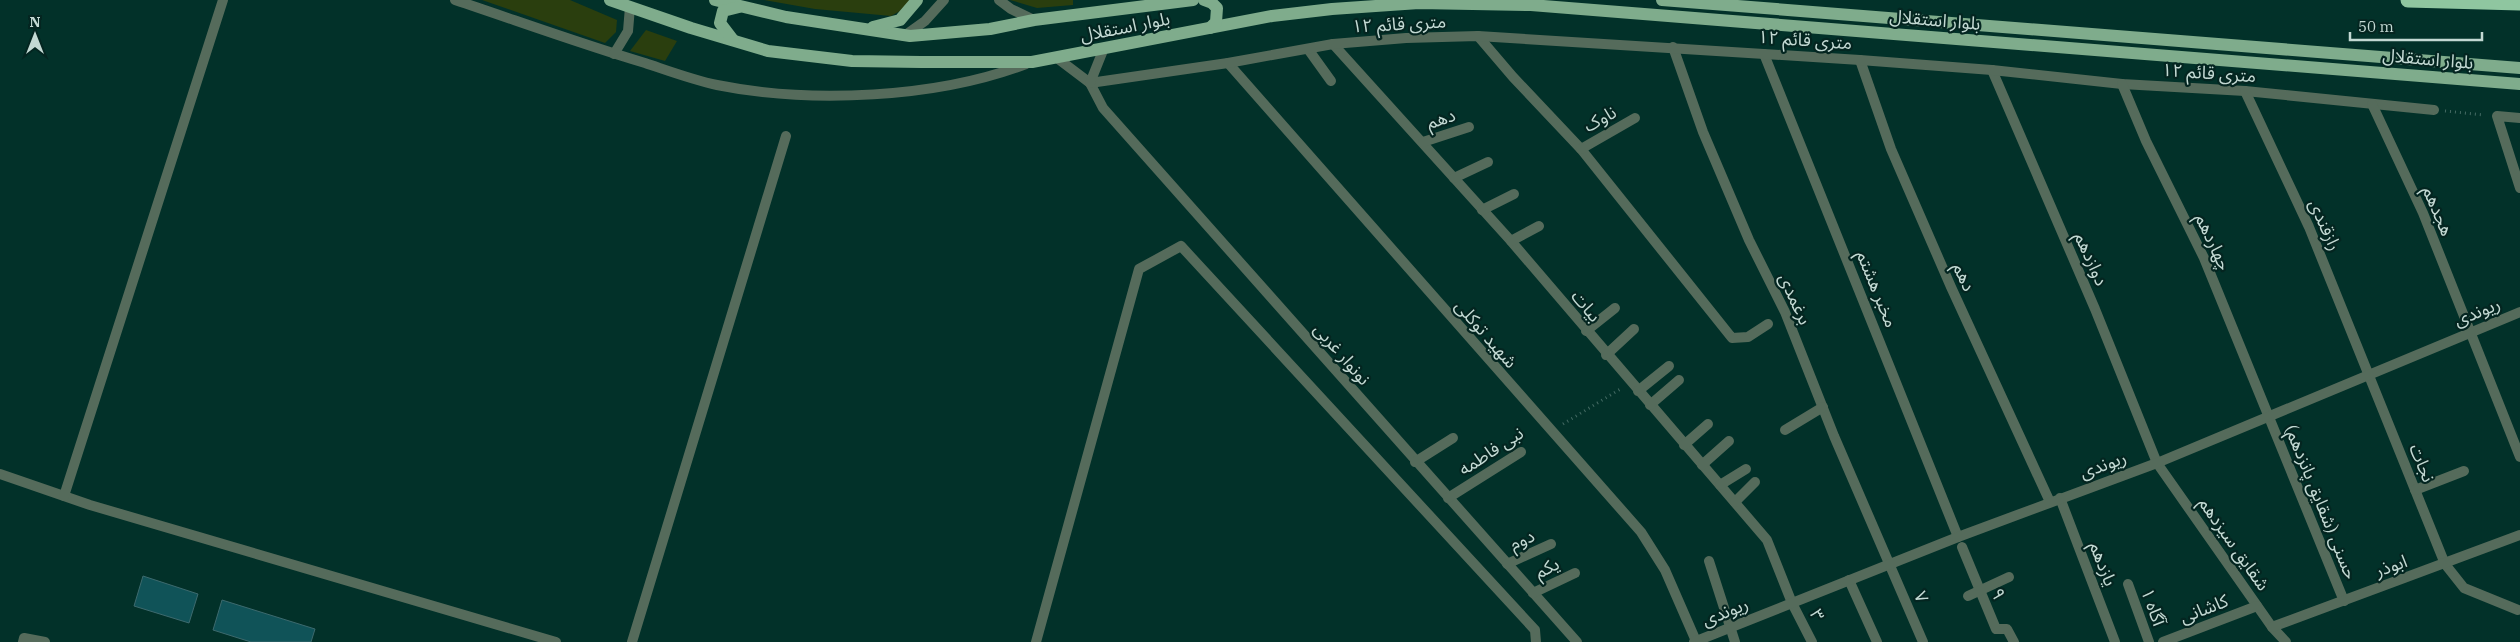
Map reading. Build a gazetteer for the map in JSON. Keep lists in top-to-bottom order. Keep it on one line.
{"streets":{"main road":["بلوار استقلال"],"street":["۱۲ متری قائم","دهم","ناوک","هجدهم","رازقندی","چهاردهم","دوازدهم","مخبر هشتم","برغمدی","بیات","ریوندی","شهید توکلی","نونوار غربی","نبی فاطمه","نجات","حسنی (شقایق پانزدهم)","دوم","شقایق سیزدهم","یازدهم","ابوذر","یکم","۹","۷","آگاه ۱","کاشانی","۳"]},"crossings":[["۱۲ متری قائم","دهم"],["۱۲ متری قائم","هجدهم"],["۱۲ متری قائم","رازقندی"],["۱۲ متری قائم","چهاردهم"],["۱۲ متری قائم","دوازدهم"],["۱۲ متری قائم","مخبر هشتم"],["۱۲ متری قائم","برغمدی"],["۱۲ متری قائم","بیات"],["۱۲ متری قائم","شهید توکلی"],["۱۲ متری قائم","نونوار غربی"],["دهم","بیات"],["دهم","ریوندی"],["ناوک","برغمدی"],["هجدهم","ریوندی"],["رازقندی","ریوندی"],["رازقندی","نجات"],["چهاردهم","ریوندی"],["چهاردهم","حسنی (شقایق پانزدهم)"],["دوازدهم","ریوندی"],["دوازدهم","شقایق سیزدهم"],["مخبر هشتم","ریوندی"],["مخبر هشتم","۹"],["برغمدی","ریوندی"],["برغمدی","۷"],["بیات","ریوندی"],["بیات","۳"],["ریوندی","شهید توکلی"],["ریوندی","نجات"],["ریوندی","حسنی (شقایق پانزدهم)"],["ریوندی","شقایق سیزدهم"],["ریوندی","یازدهم"],["ریوندی","۹"],["ریوندی","۷"],["ریوندی","۳"],["نونوار غربی","نبی فاطمه"],["نونوار غربی","دوم"],["نونوار غربی","یکم"],["نجات","ابوذر"],["حسنی (شقایق پانزدهم)","ابوذر"],["شقایق سیزدهم","ابوذر"],["شقایق سیزدهم","کاشانی"]],"scale_bar":"50 m","north":"top"}
